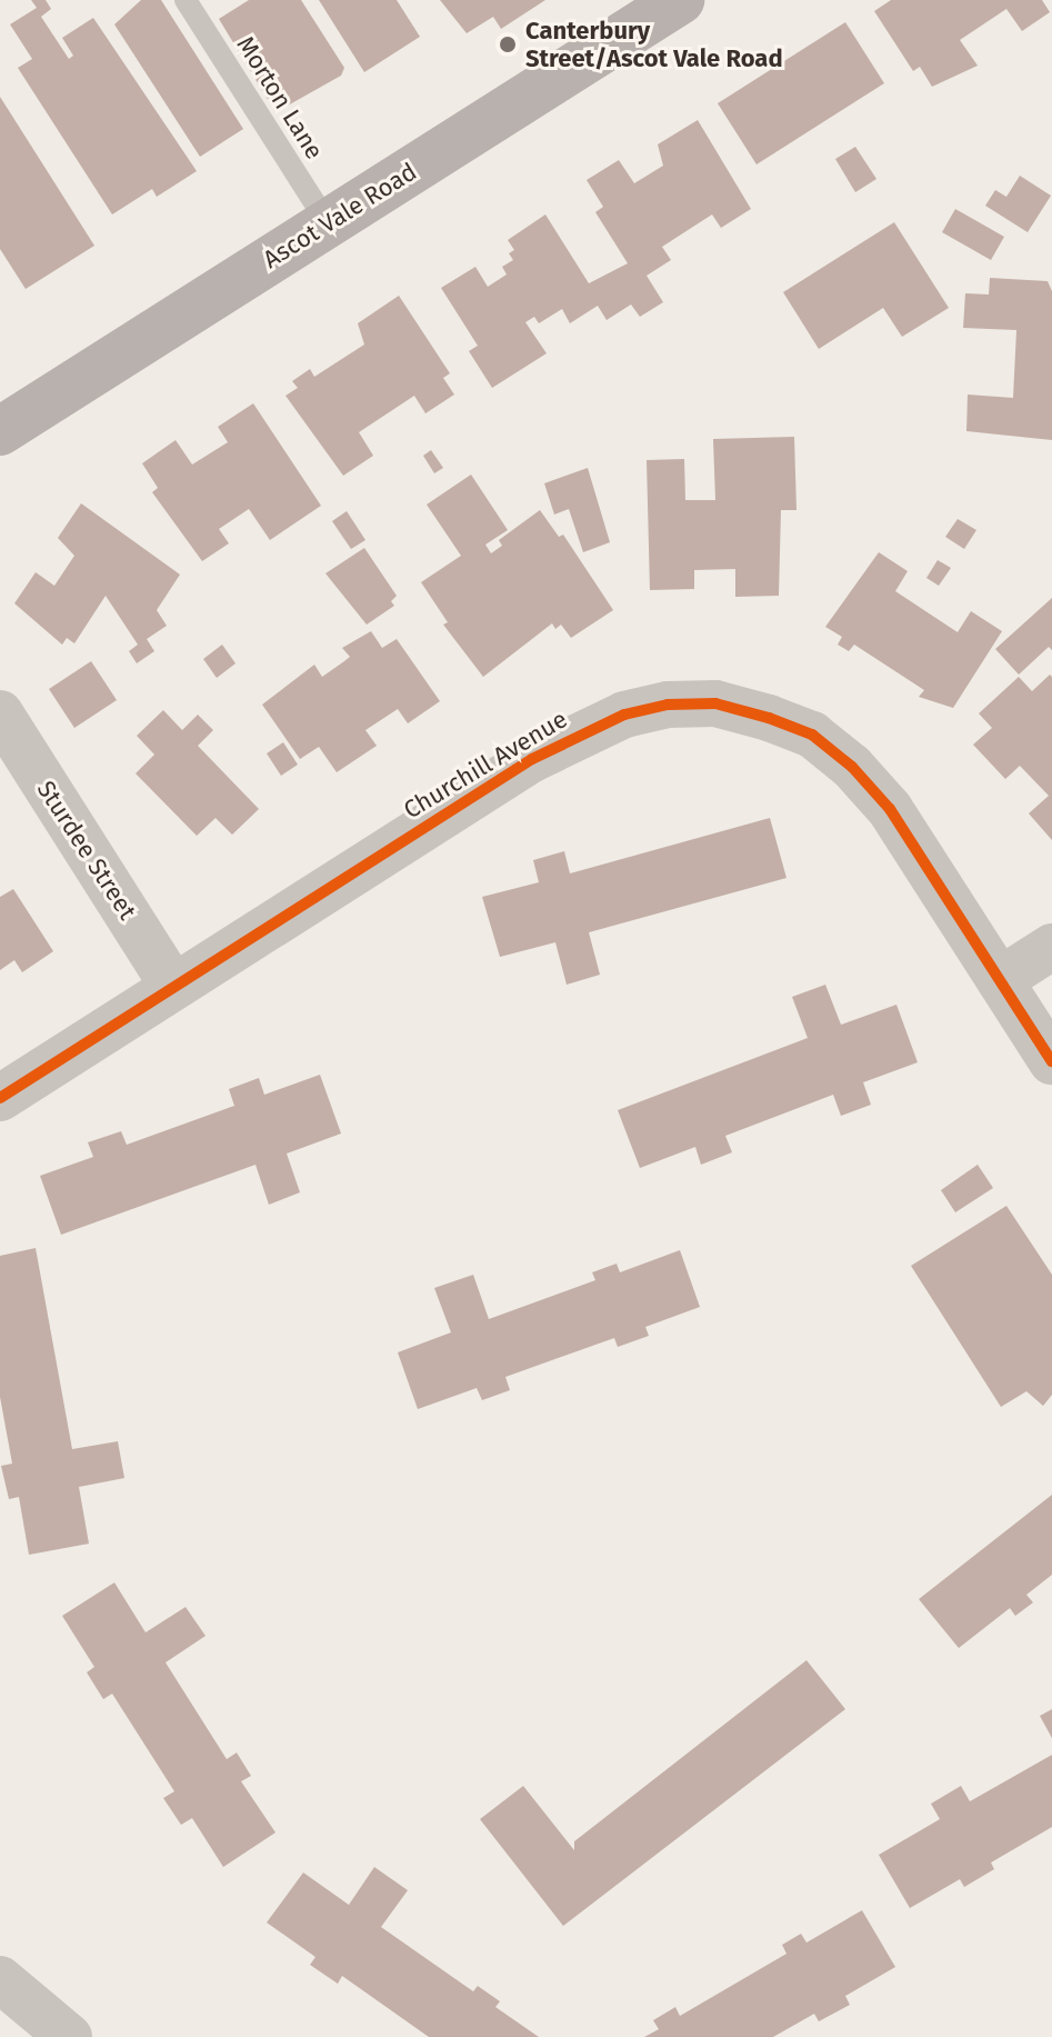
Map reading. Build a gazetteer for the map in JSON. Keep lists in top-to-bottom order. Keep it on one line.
{"streets":{"main road":["Ascot Vale Road"],"street":["Churchill Avenue","Sturdee Street"],"lane":["Morton Lane"]},"crossings":[["Morton Lane","Ascot Vale Road"],["Churchill Avenue","Sturdee Street"]],"places":["Canterbury Street/Ascot Vale Road"]}
